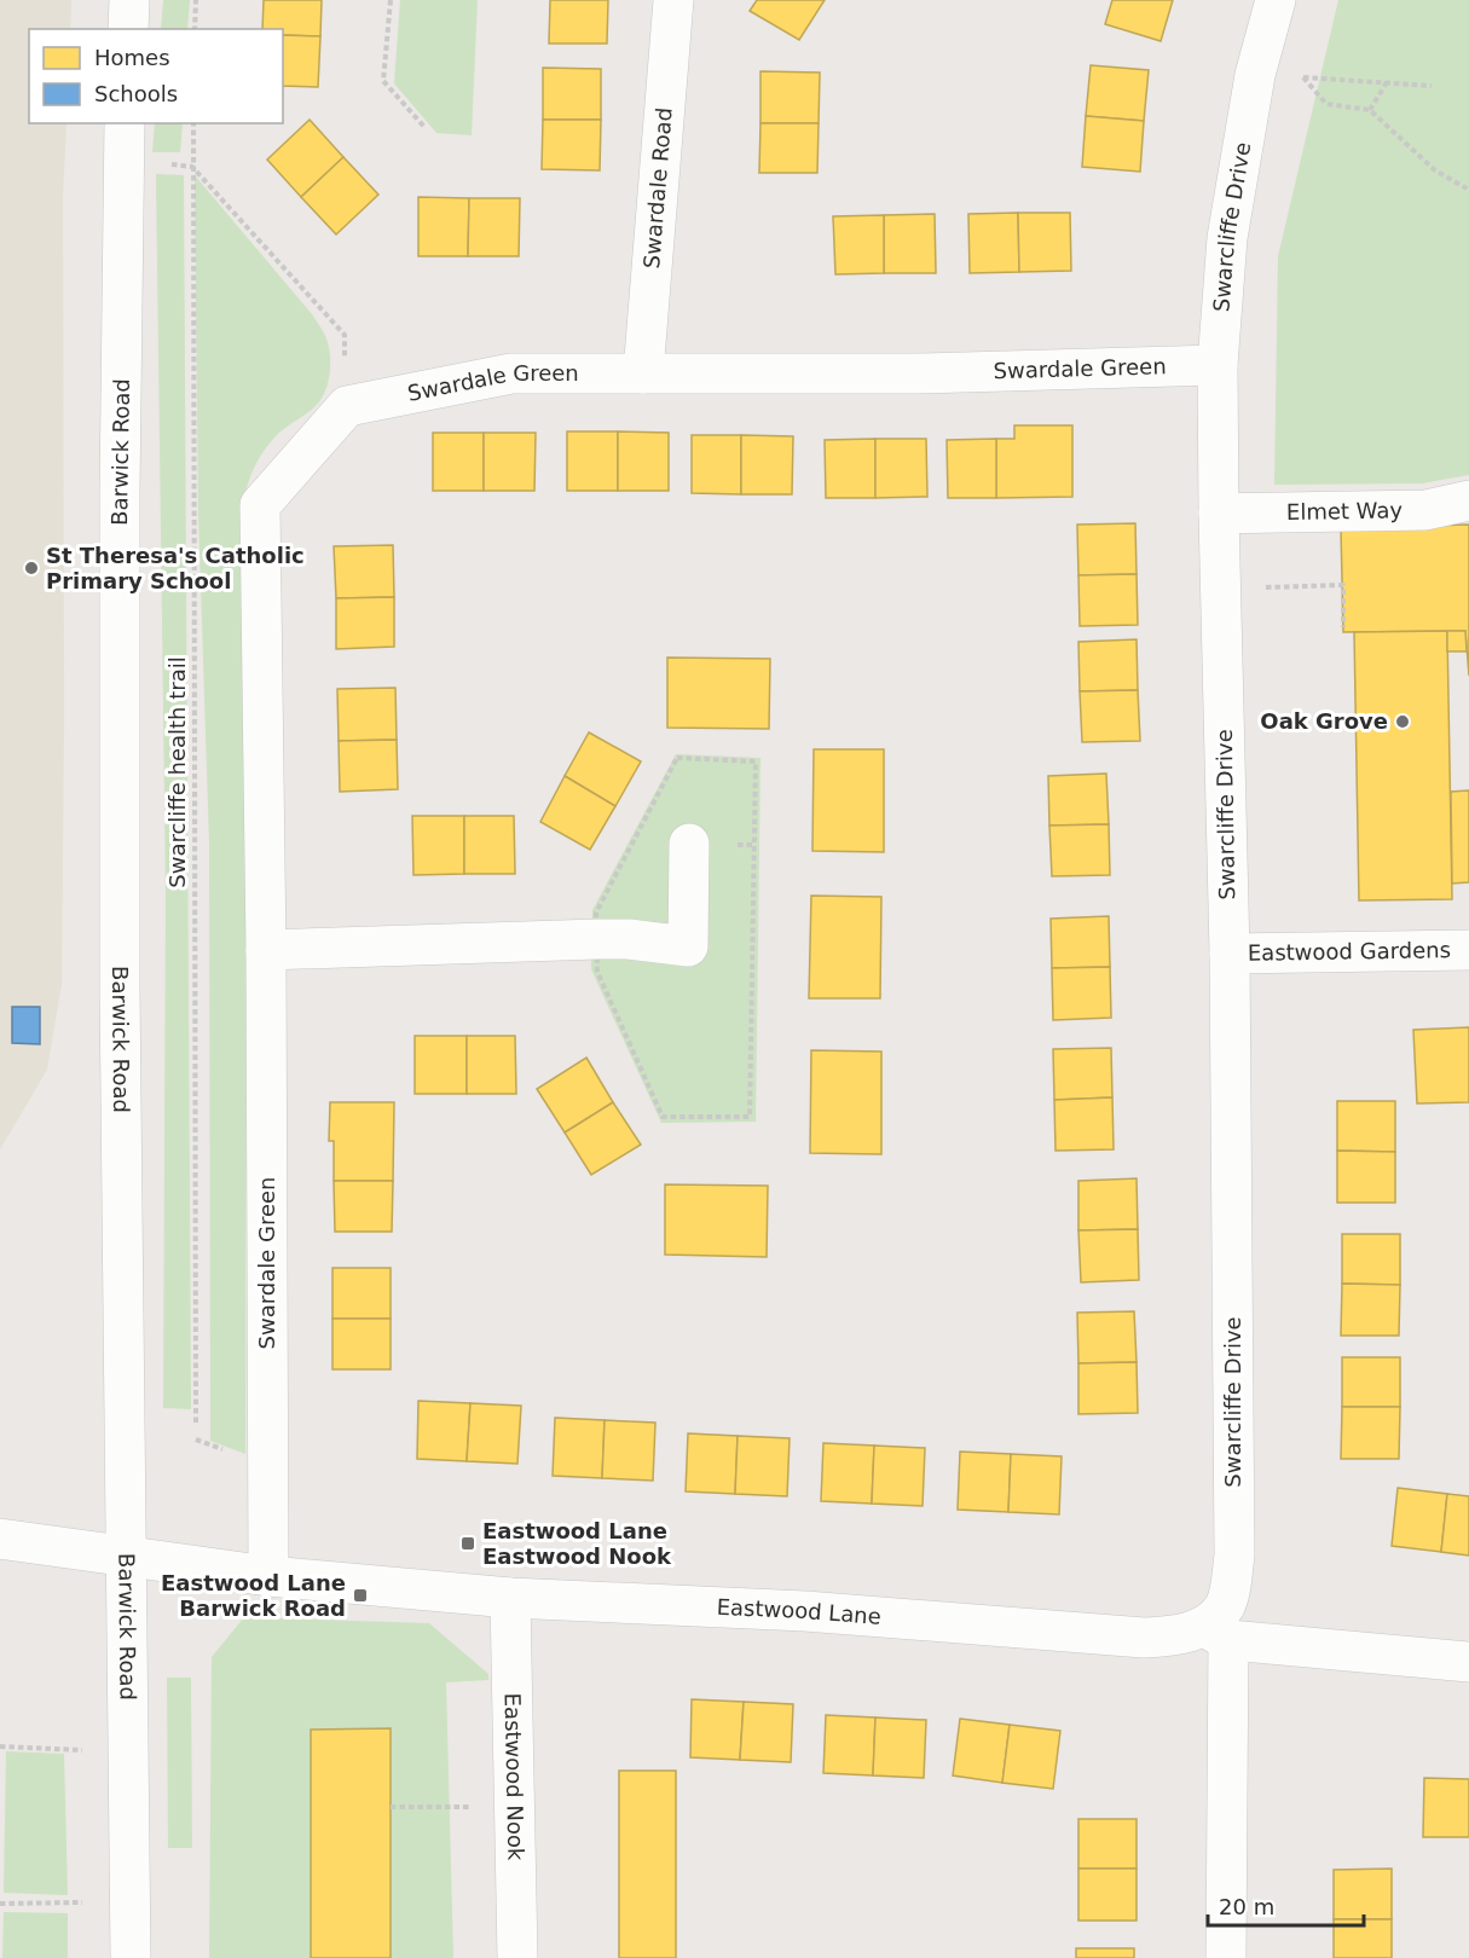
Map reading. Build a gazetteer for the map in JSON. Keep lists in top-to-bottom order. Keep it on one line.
{"streets":{"street":["Swardale Road","Swarcliffe Drive","Swardale Green","Barwick Road","Elmet Way","Eastwood Gardens","Eastwood Lane","Eastwood Nook"],"path":["Swarcliffe health trail"]},"crossings":[["Swardale Road","Swardale Green"],["Swarcliffe Drive","Swardale Green"],["Swarcliffe Drive","Elmet Way"],["Swarcliffe Drive","Eastwood Gardens"],["Swarcliffe Drive","Eastwood Lane"],["Swardale Green","Eastwood Lane"],["Barwick Road","Eastwood Lane"],["Eastwood Lane","Eastwood Nook"]],"places":{"other":["St Theresa's Catholic Primary School","Oak Grove"],"transit":["Eastwood Lane Eastwood Nook","Eastwood Lane Barwick Road"]},"legend":["Homes","Schools"],"scale_bar":"20 m"}
